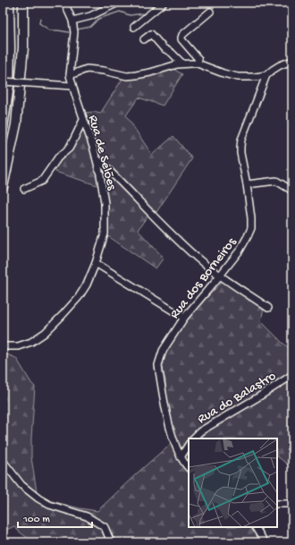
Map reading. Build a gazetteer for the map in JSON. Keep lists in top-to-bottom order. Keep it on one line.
{"streets":{"street":["Rua de Selões","Rua dos Borneiros","Rua do Balastro"]},"scale_bar":"100 m"}
